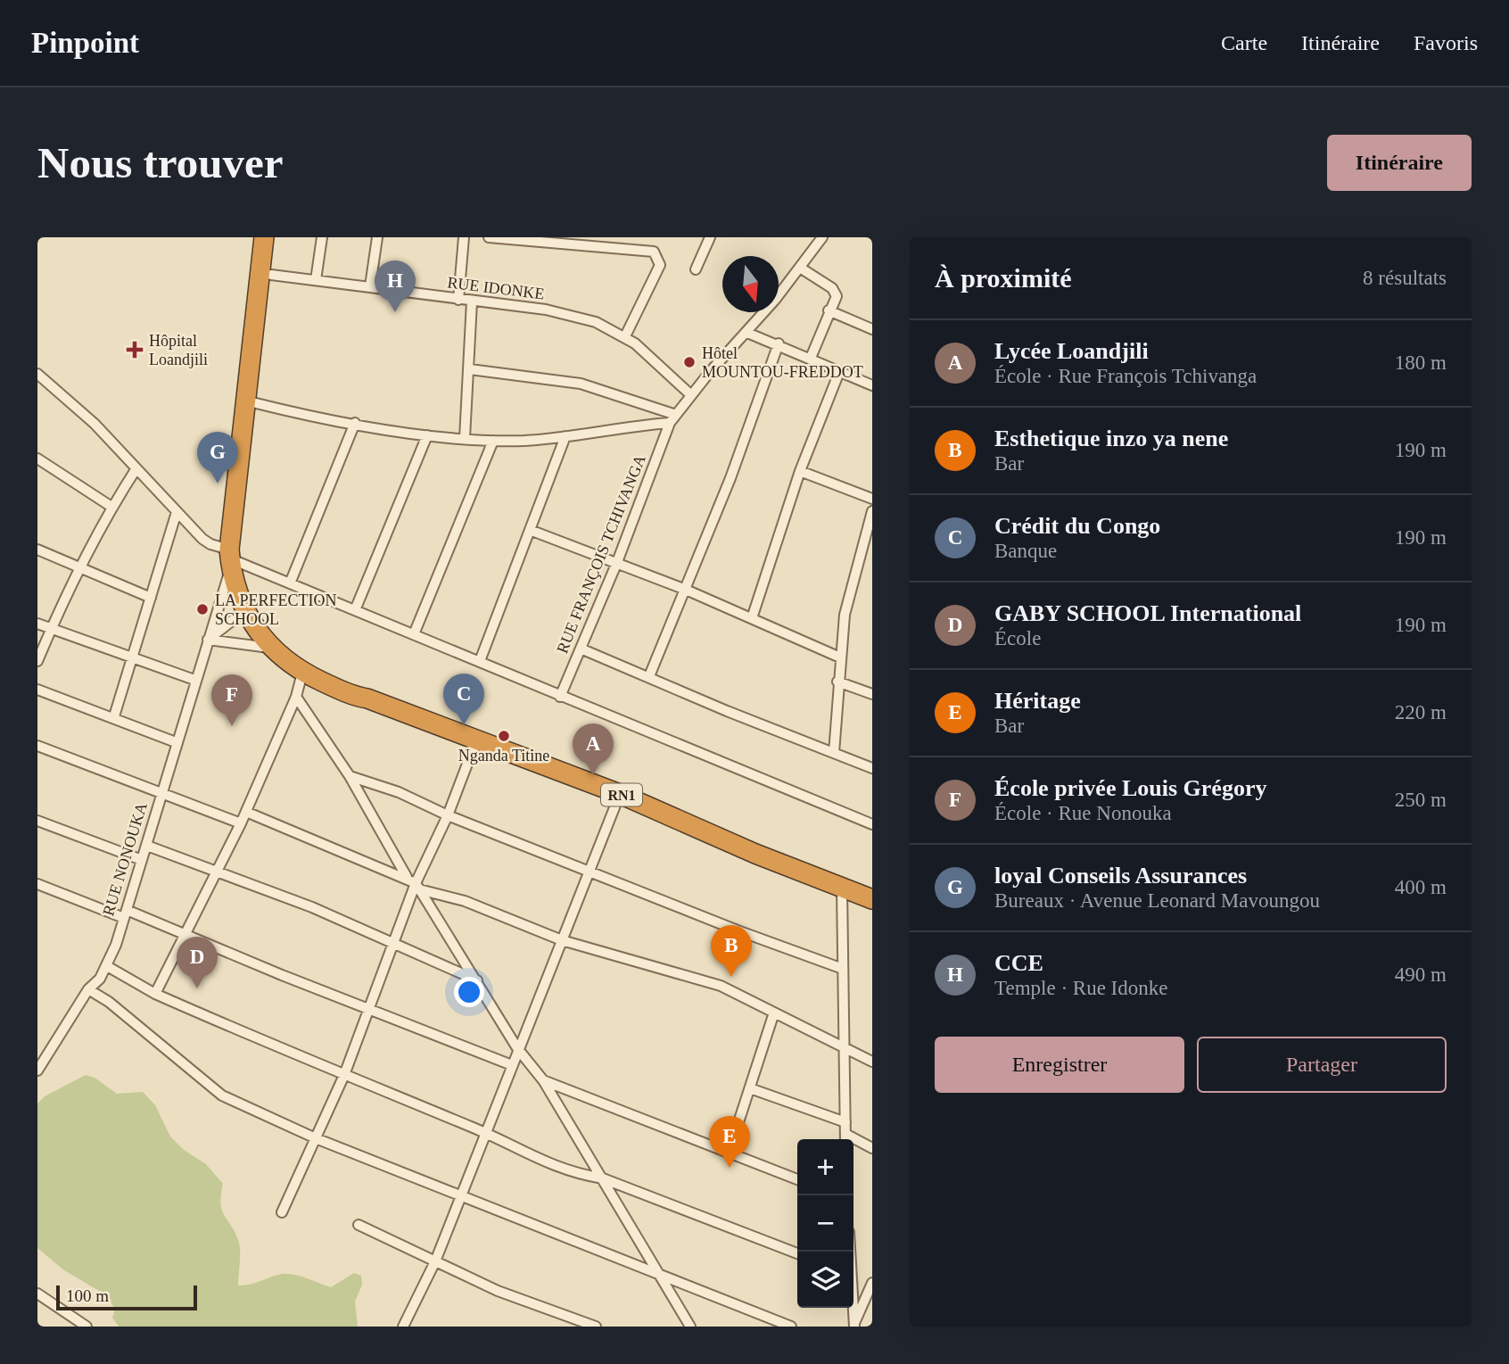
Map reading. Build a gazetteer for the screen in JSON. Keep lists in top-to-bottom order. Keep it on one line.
{"streets":{"highway":["RN1"],"street":["RUE IDONKE","RUE FRANÇOIS TCHIVANGA","RUE NONOUKA"]},"crossings":[["RUE IDONKE","RUE FRANÇOIS TCHIVANGA"],["RUE IDONKE","RN1"],["RN1","RUE NONOUKA"]],"places":{"health":["Hôpital Loandjili"],"other":["Hôtel MOUNTOU-FREDDOT","LA PERFECTION SCHOOL","Nganda Titine"]},"scale_bar":"100 m","north":"bottom","page":{"header":"Pinpoint","nav":["Carte","Itinéraire","Favoris"],"buttons":["Itinéraire",["Enregistrer","Partager"]],"title":"Nous trouver","heading":["À proximité","8 résultats"],"pins":["H","G","C","F","A","B","D","E"],"list":[{"mark":"A","name":"Lycée Loandjili","note":"École · Rue François Tchivanga","value":"180 m"},{"mark":"B","name":"Esthetique inzo ya nene","note":"Bar","value":"190 m"},{"mark":"C","name":"Crédit du Congo","note":"Banque","value":"190 m"},{"mark":"D","name":"GABY SCHOOL International","note":"École","value":"190 m"},{"mark":"E","name":"Héritage","note":"Bar","value":"220 m"},{"mark":"F","name":"École privée Louis Grégory","note":"École · Rue Nonouka","value":"250 m"},{"mark":"G","name":"loyal Conseils Assurances","note":"Bureaux · Avenue Leonard Mavoungou","value":"400 m"},{"mark":"H","name":"CCE","note":"Temple · Rue Idonke","value":"490 m"}],"map_buttons":["+","−"],"scale":"100 m"}}
